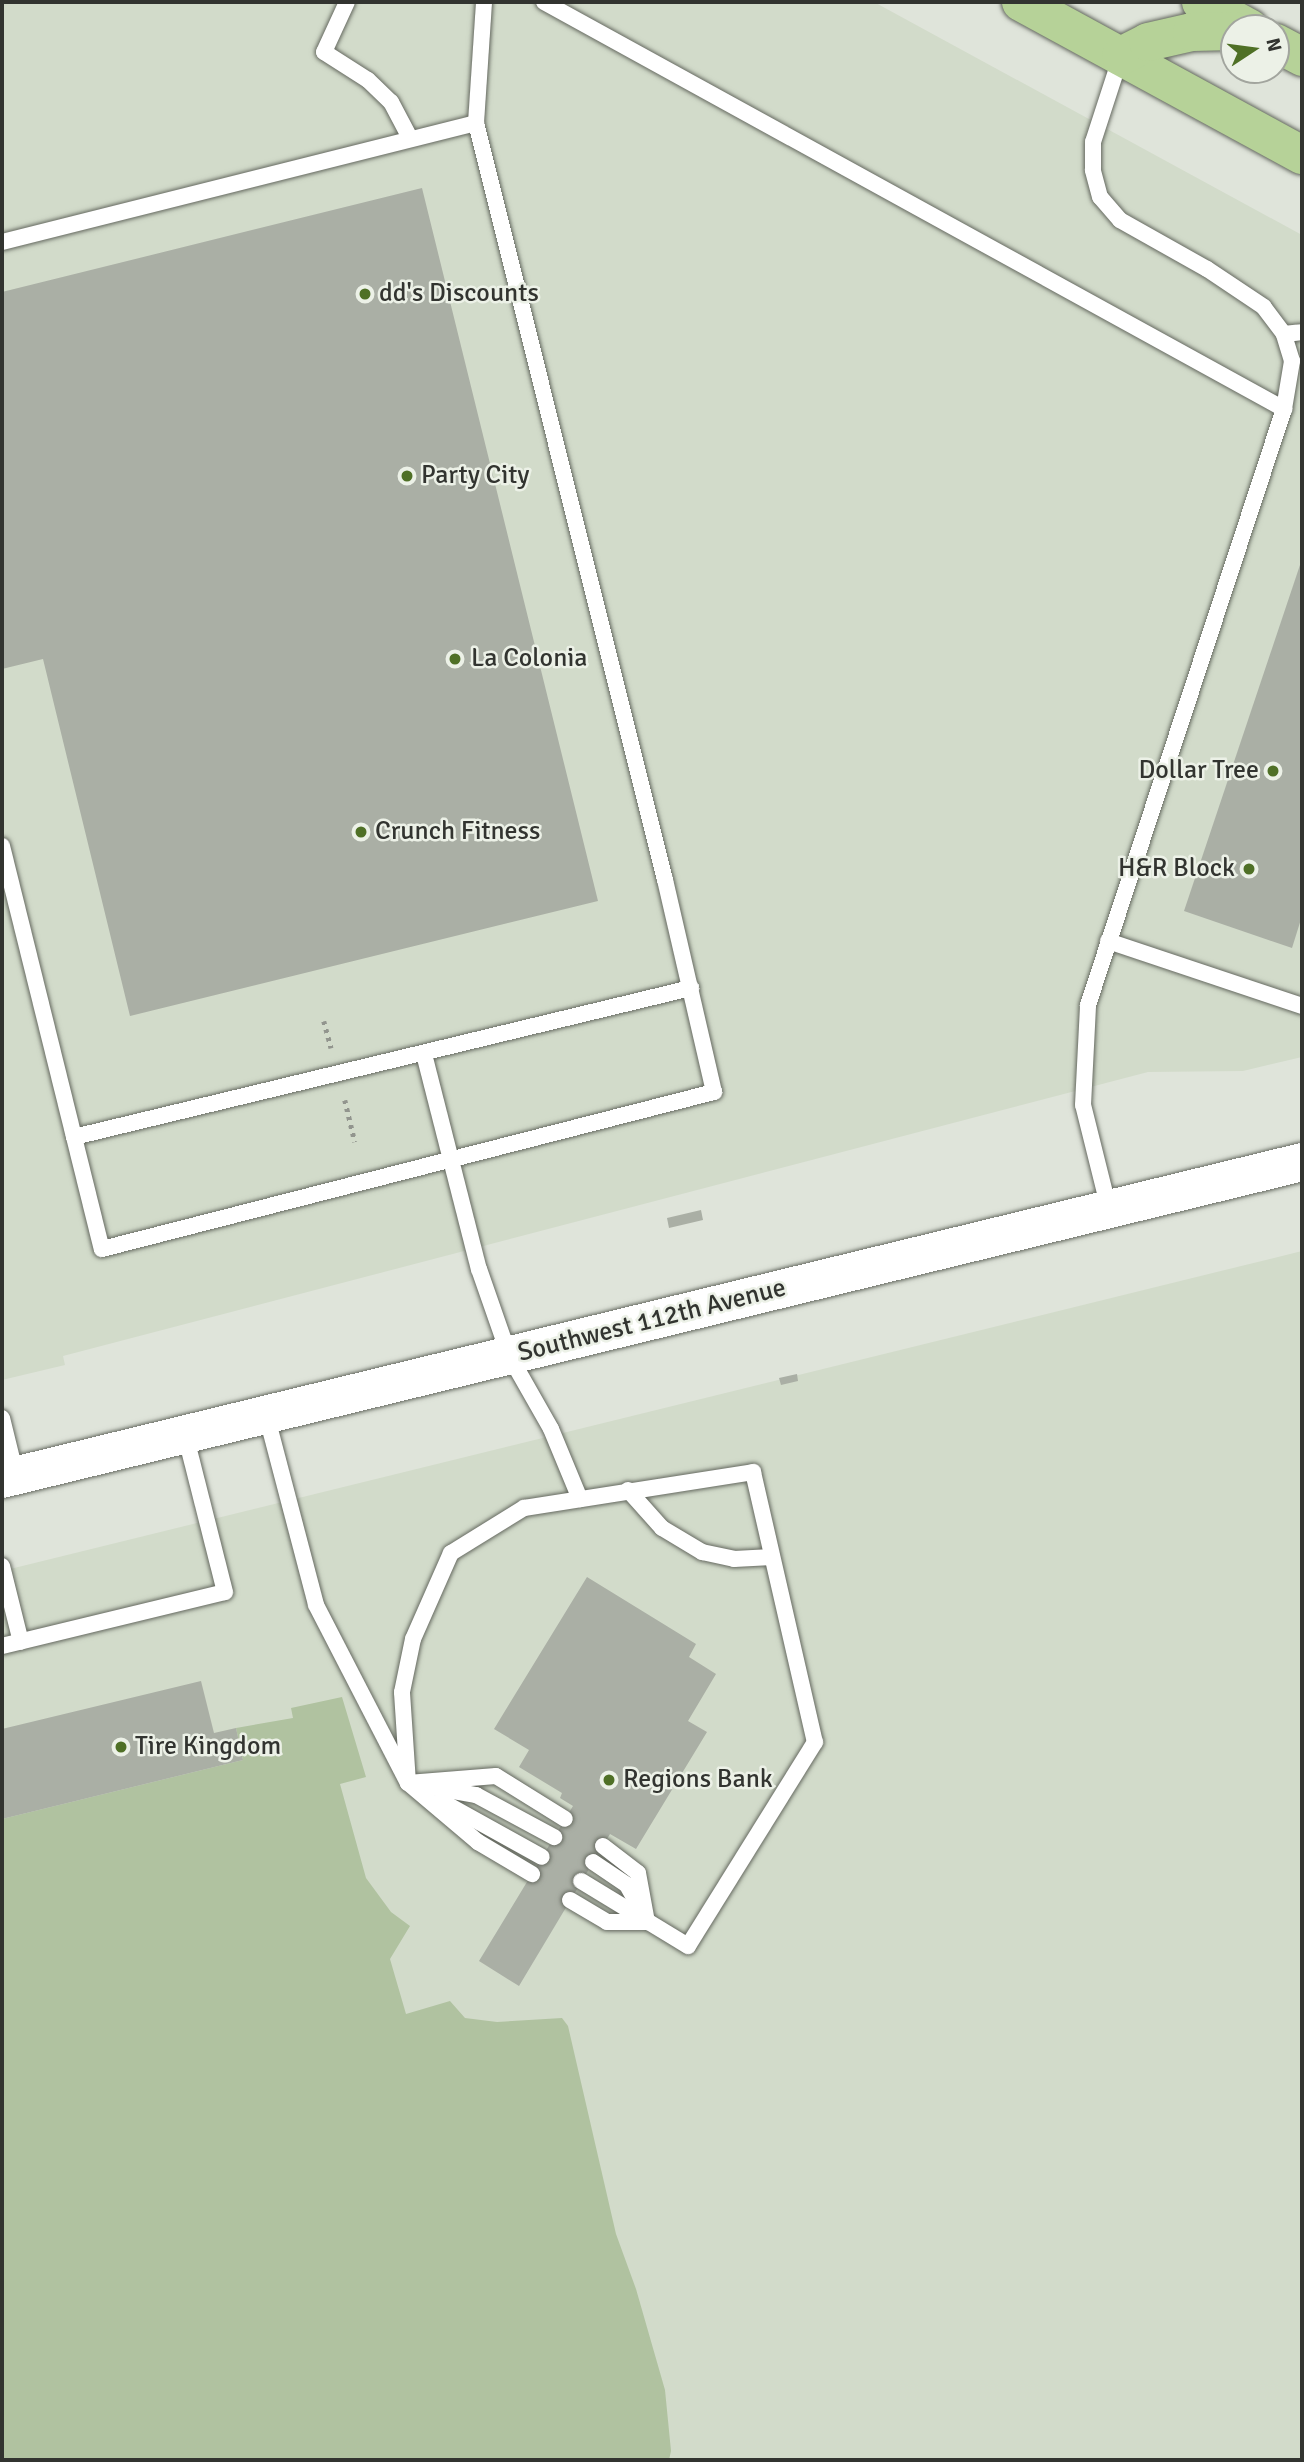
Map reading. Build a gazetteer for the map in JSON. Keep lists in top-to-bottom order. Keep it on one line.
{"streets":{"main road":["Southwest 112th Avenue"]},"places":["dd's Discounts","Party City","La Colonia","Dollar Tree","Crunch Fitness","H&R Block","Tire Kingdom","Regions Bank"],"north":"right"}
